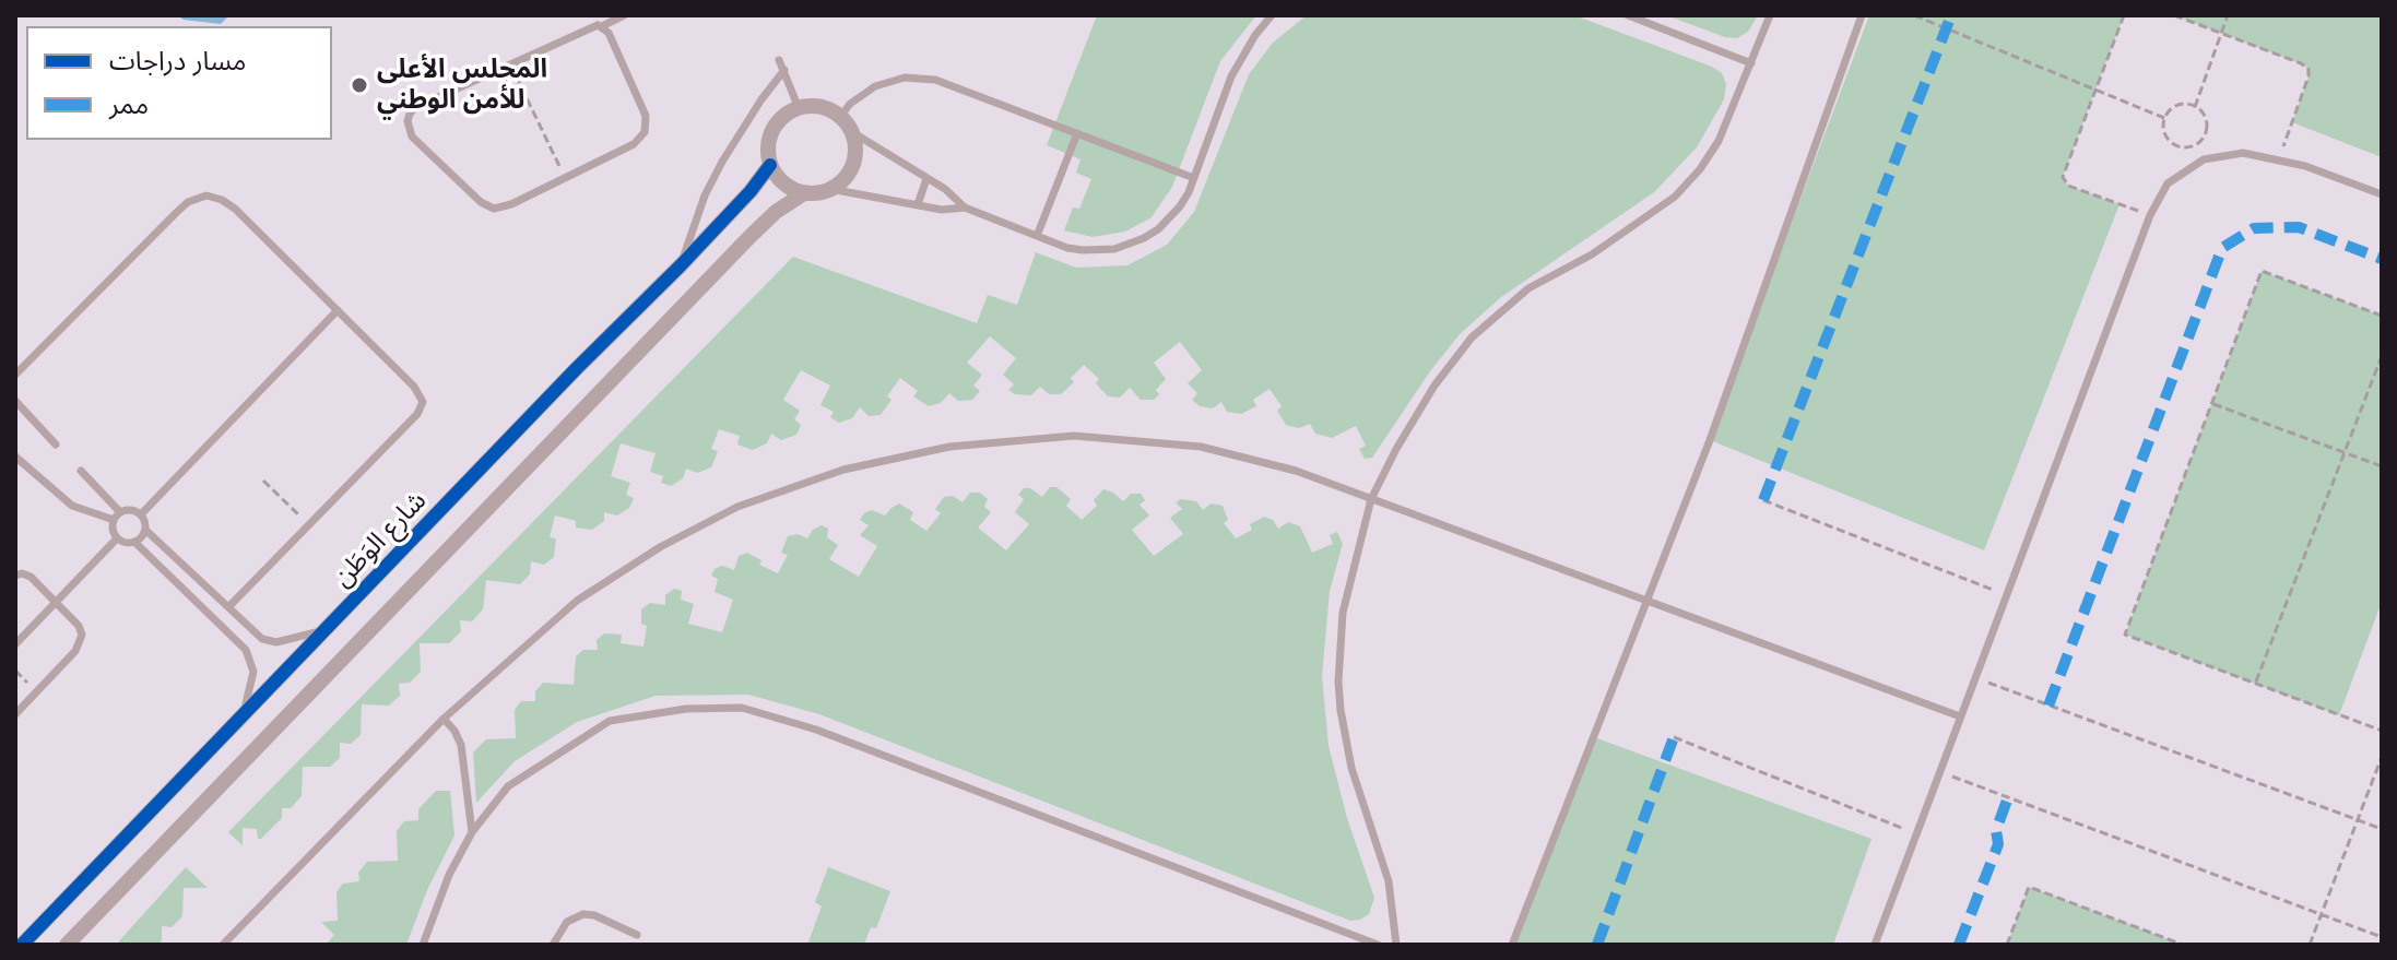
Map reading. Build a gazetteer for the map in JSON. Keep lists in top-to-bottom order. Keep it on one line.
{"streets":{"street":["شارع الوَطَن"]},"places":["المجلس الأعلى للأمن الوطني"],"legend":["مسار دراجات","ممر"]}
